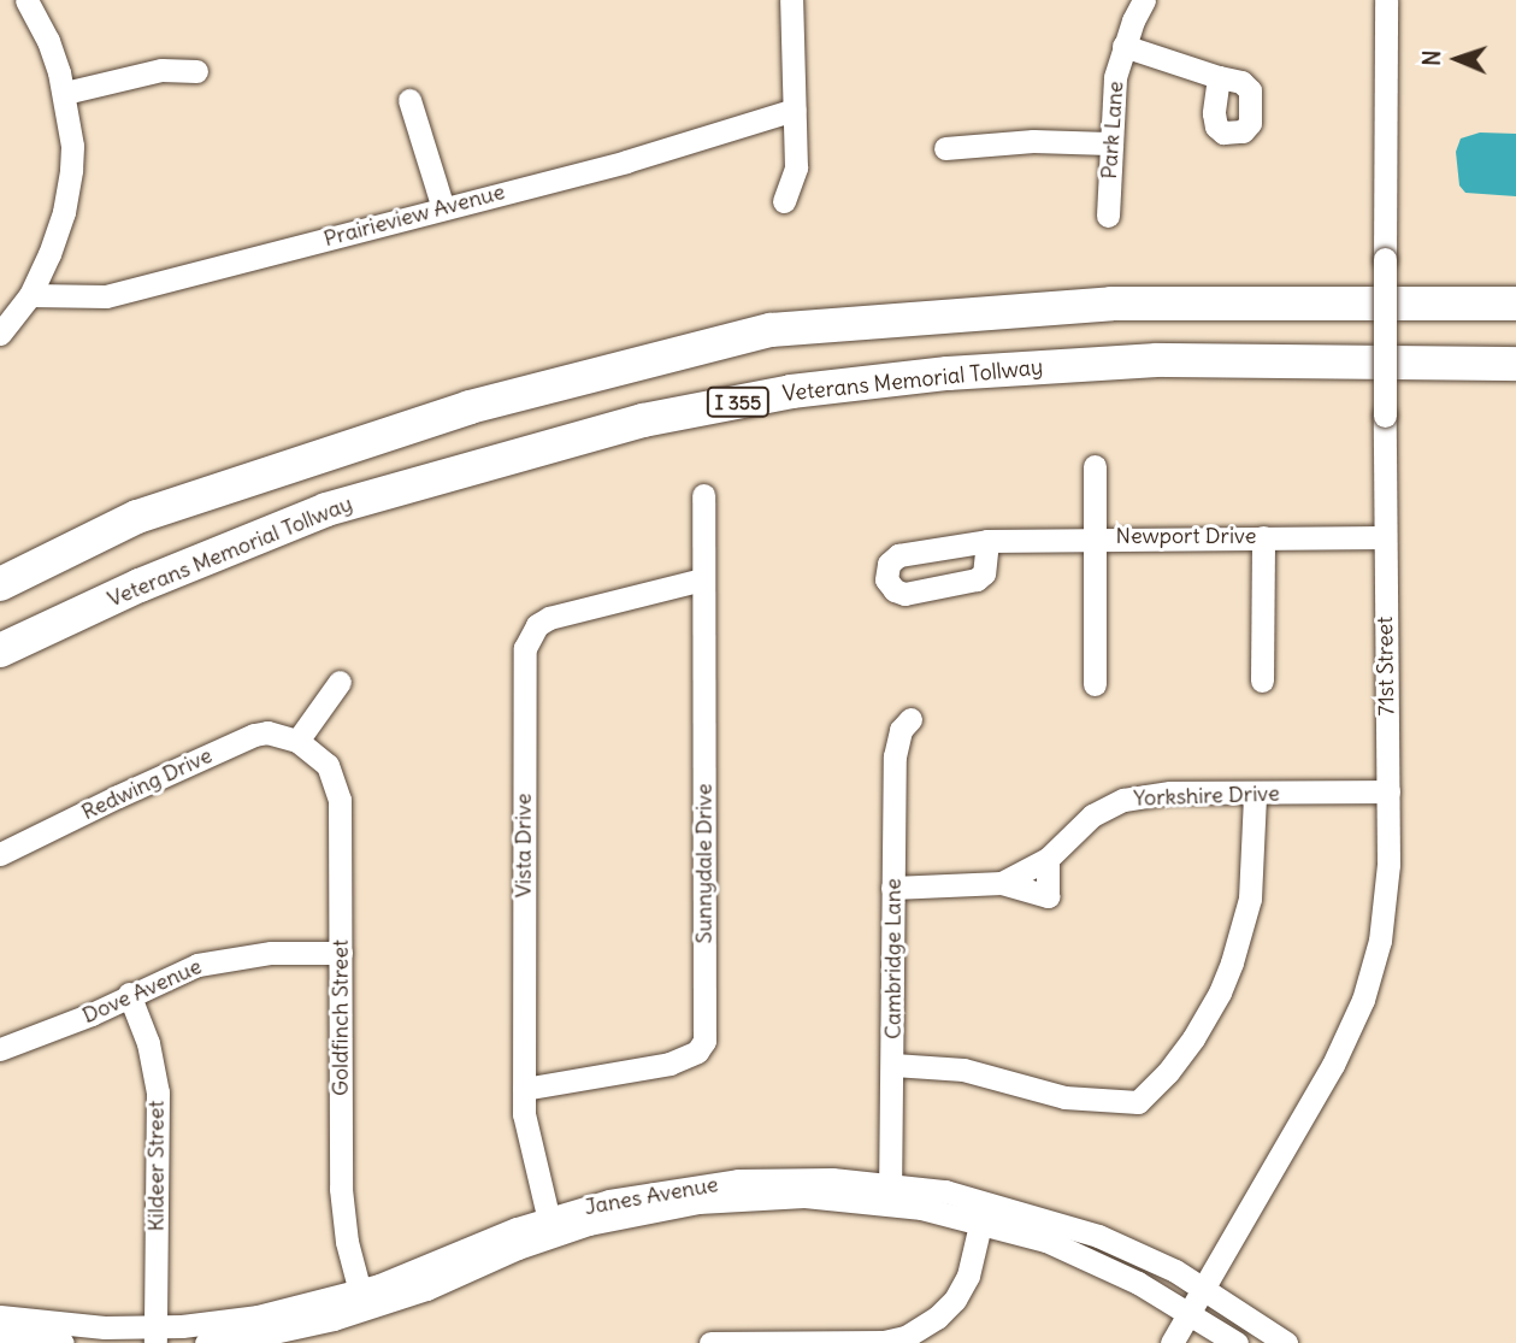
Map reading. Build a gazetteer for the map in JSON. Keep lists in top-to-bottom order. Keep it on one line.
{"streets":{"highway":["Veterans Memorial Tollway","I 355"],"street":["Park Lane","Prairieview Avenue","Newport Drive","71st Street","Redwing Drive","Yorkshire Drive","Vista Drive","Sunnydale Drive","Cambridge Lane","Dove Avenue","Goldfinch Street","Kildeer Street","Janes Avenue"]},"crossings":[["Newport Drive","71st Street"],["71st Street","Yorkshire Drive"],["71st Street","Janes Avenue"],["Redwing Drive","Goldfinch Street"],["Yorkshire Drive","Cambridge Lane"],["Vista Drive","Sunnydale Drive"],["Vista Drive","Janes Avenue"],["Cambridge Lane","Janes Avenue"],["Dove Avenue","Goldfinch Street"],["Dove Avenue","Kildeer Street"],["Goldfinch Street","Janes Avenue"],["Kildeer Street","Janes Avenue"]],"north":"left"}
